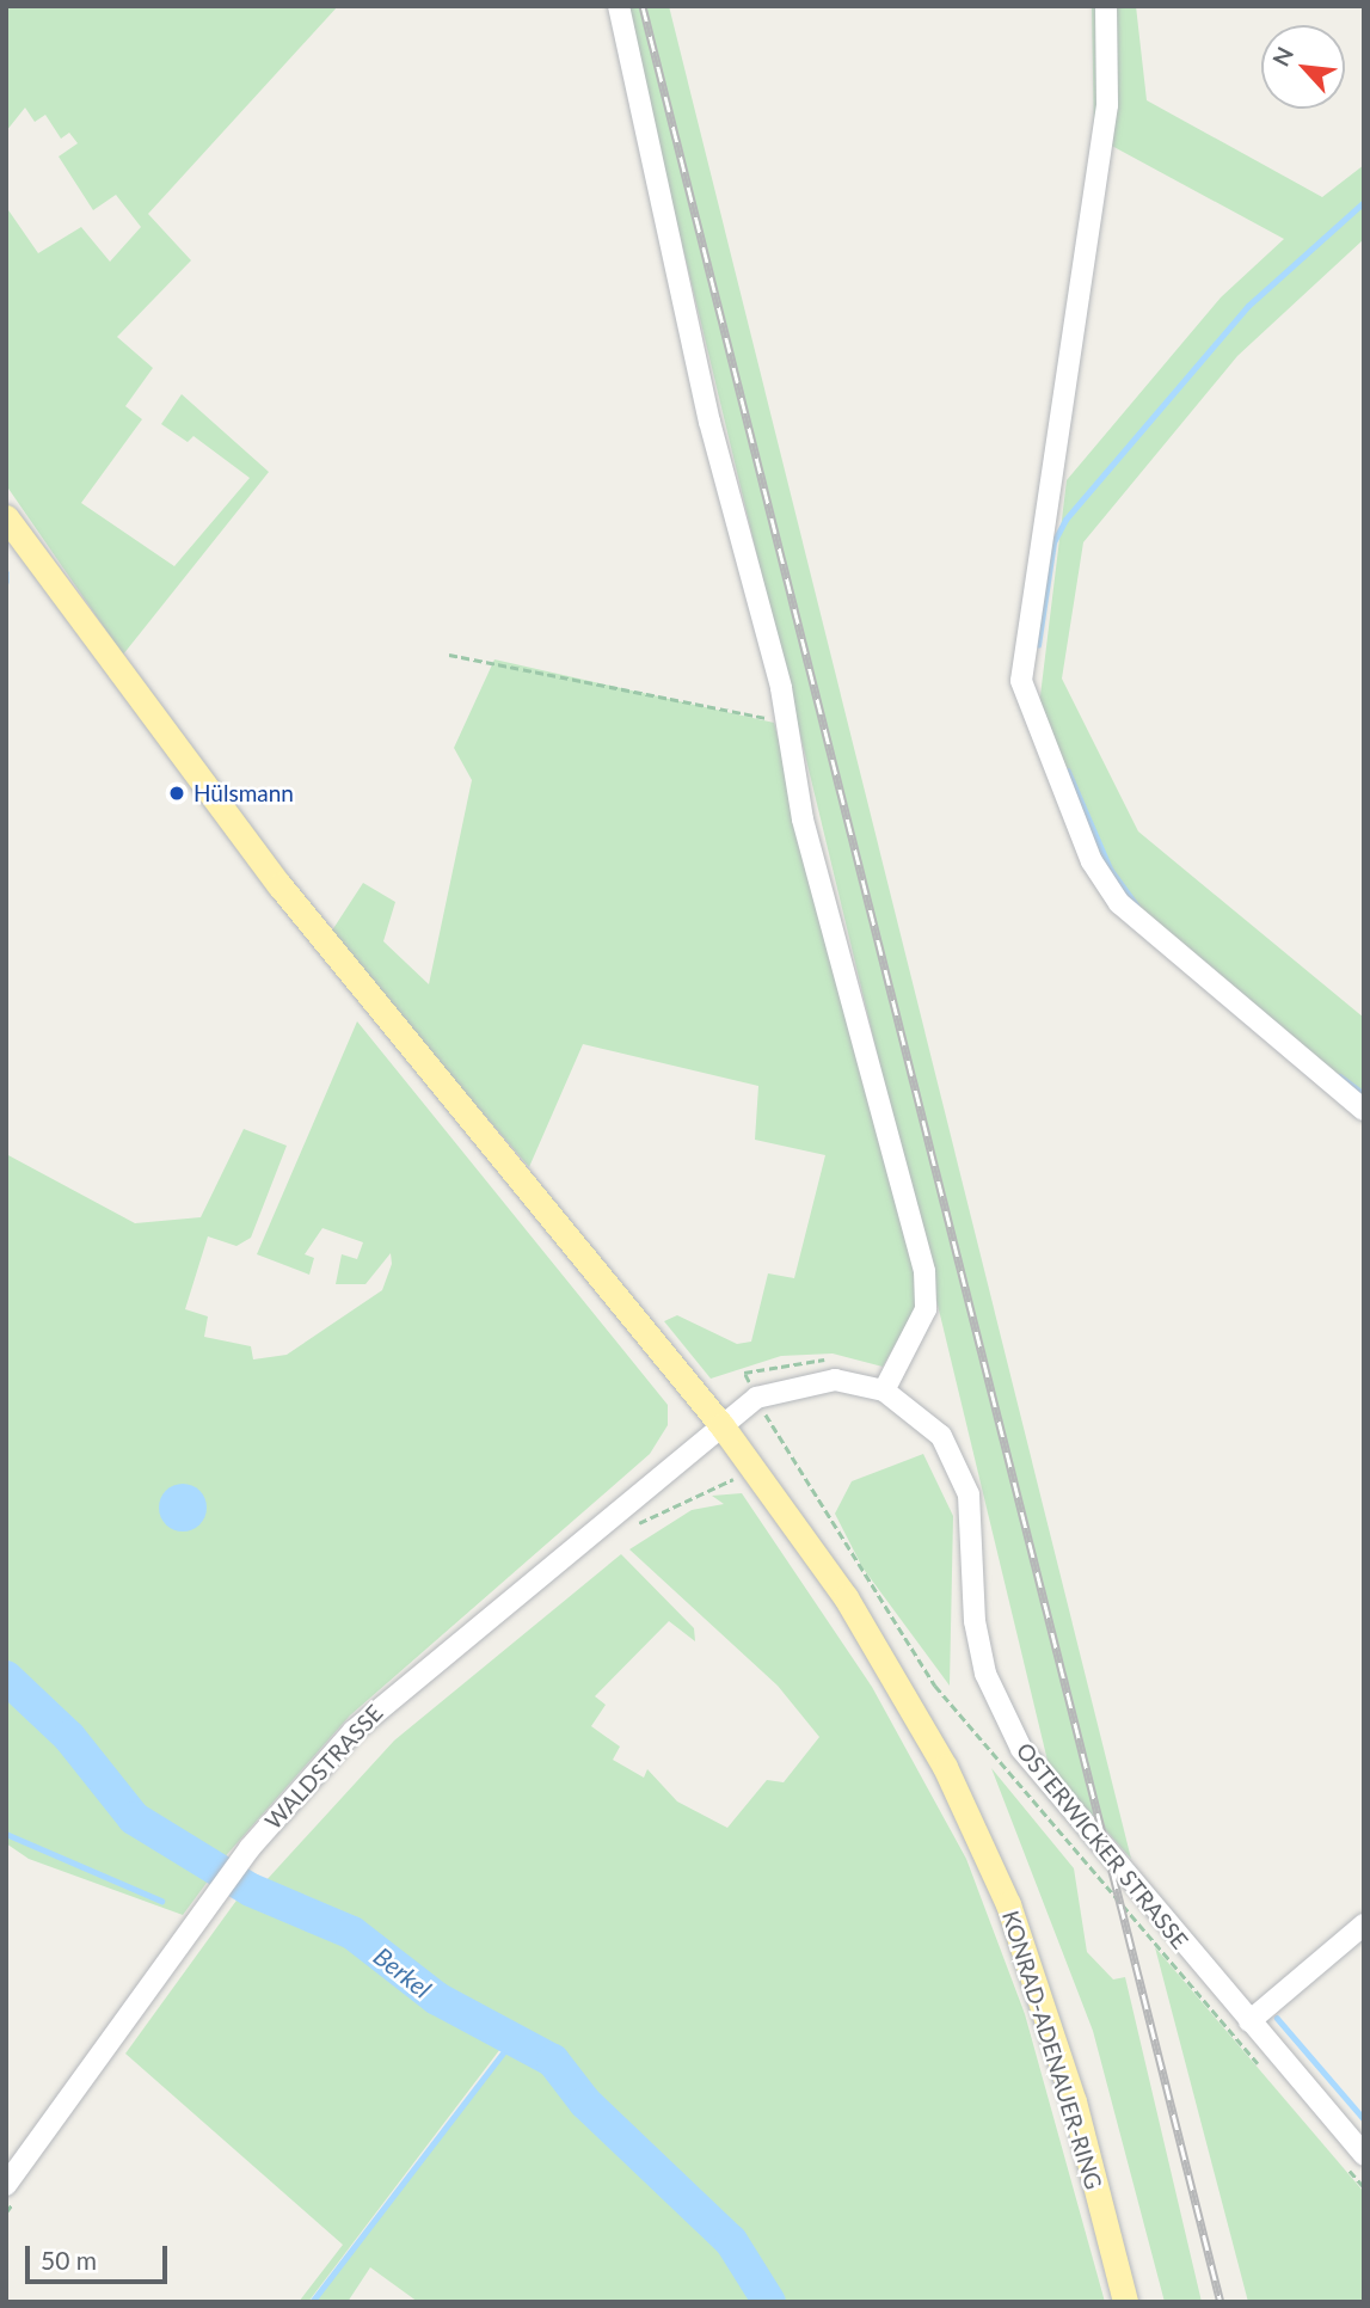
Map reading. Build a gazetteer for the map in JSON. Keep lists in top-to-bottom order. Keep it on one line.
{"streets":{"main road":["KONRAD-ADENAUER-RING"],"street":["WALDSTRASSE","OSTERWICKER STRASSE"]},"crossings":[["WALDSTRASSE","OSTERWICKER STRASSE"],["WALDSTRASSE","KONRAD-ADENAUER-RING"],["OSTERWICKER STRASSE","KONRAD-ADENAUER-RING"]],"water":["Berkel"],"places":["Hülsmann"],"scale_bar":"50 m","north":"top left"}
